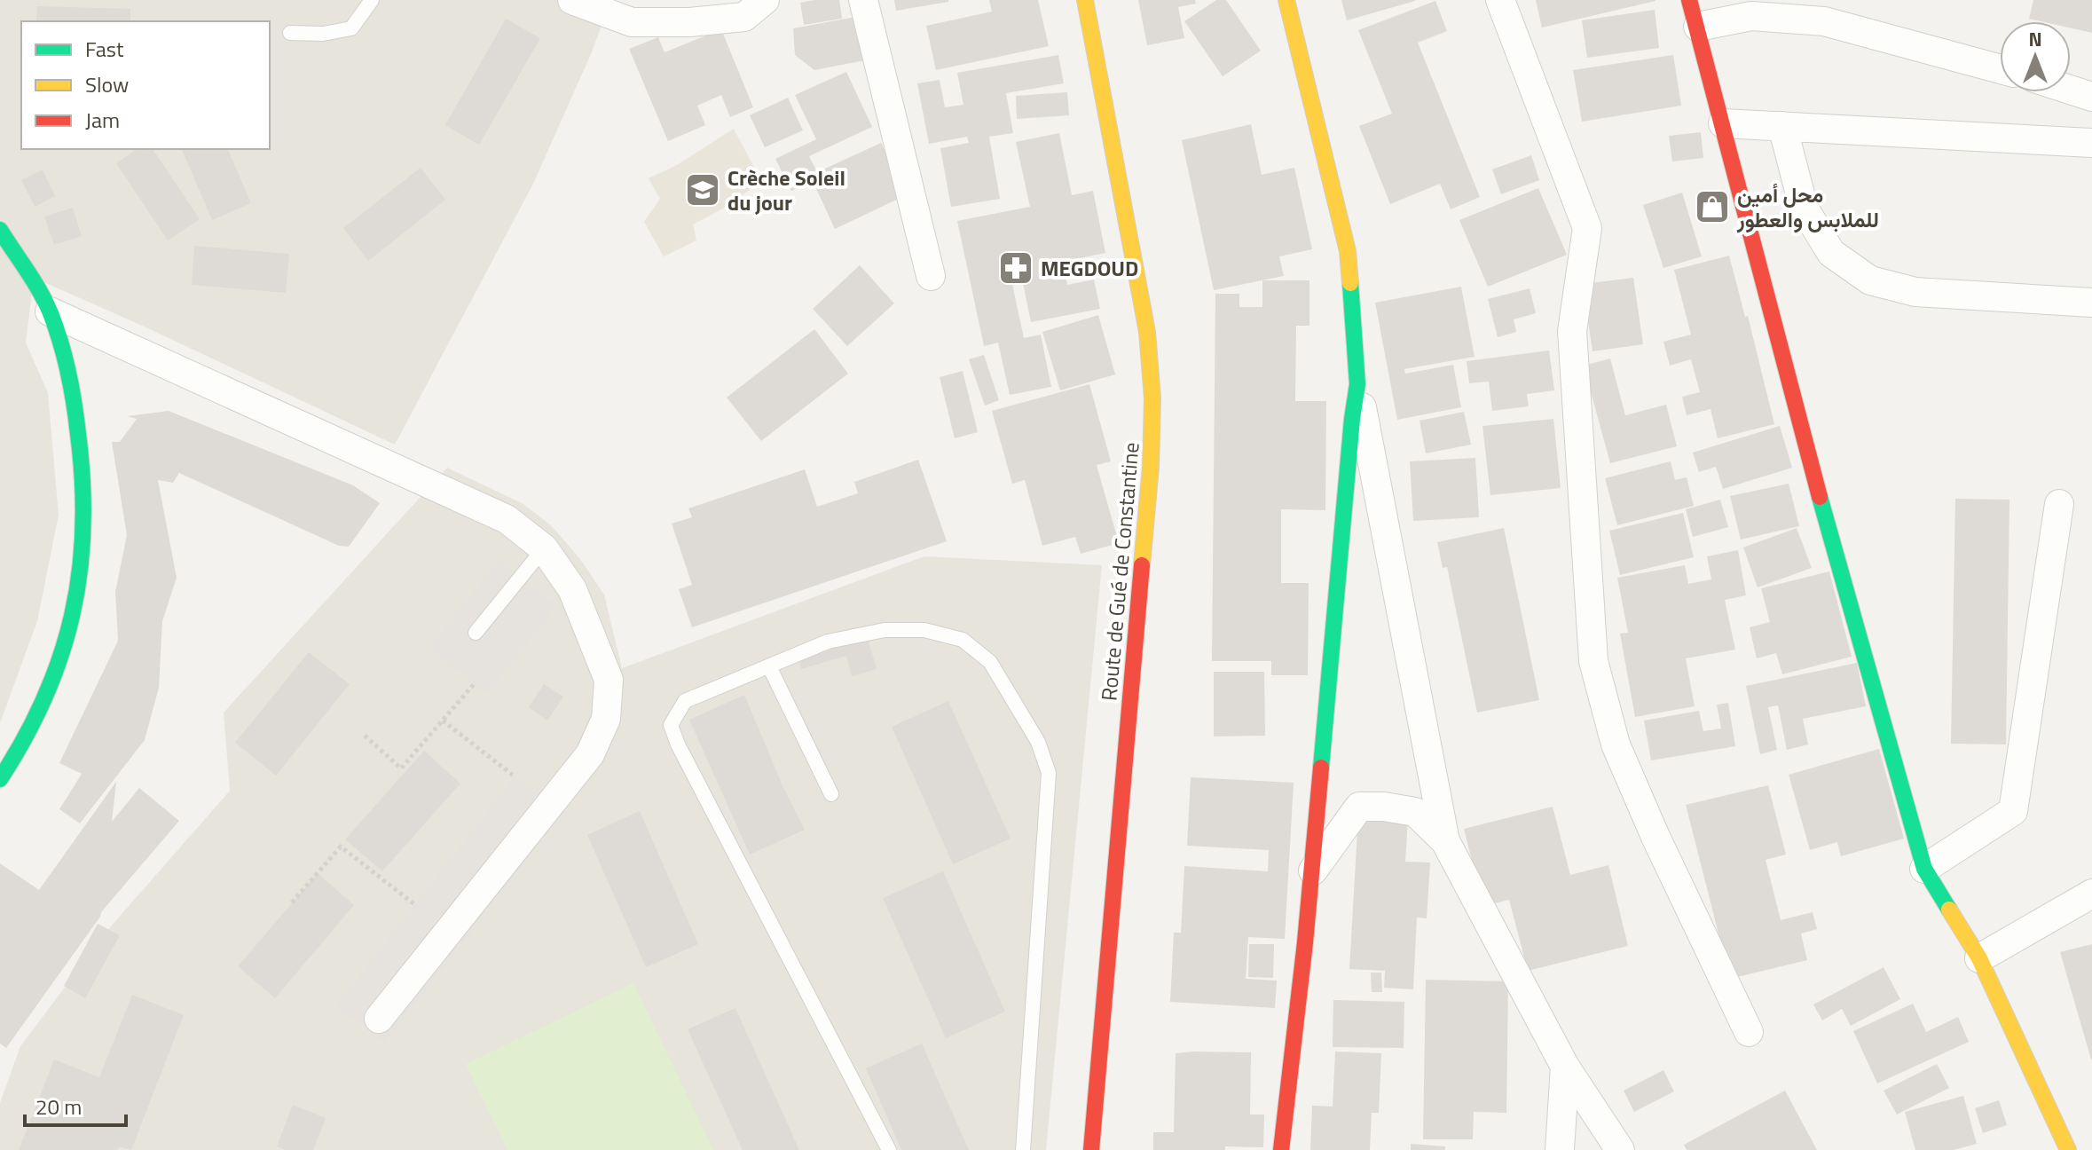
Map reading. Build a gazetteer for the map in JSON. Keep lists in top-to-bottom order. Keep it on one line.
{"streets":{"street":["Route de Gué de Constantine"]},"places":{"school or university":["Crèche Soleil du jour"],"shop":["محل أمين للملابس والعطور"],"pharmacy":["MEGDOUD"]},"legend":["Fast","Slow","Jam"],"scale_bar":"20 m","north":"top"}
